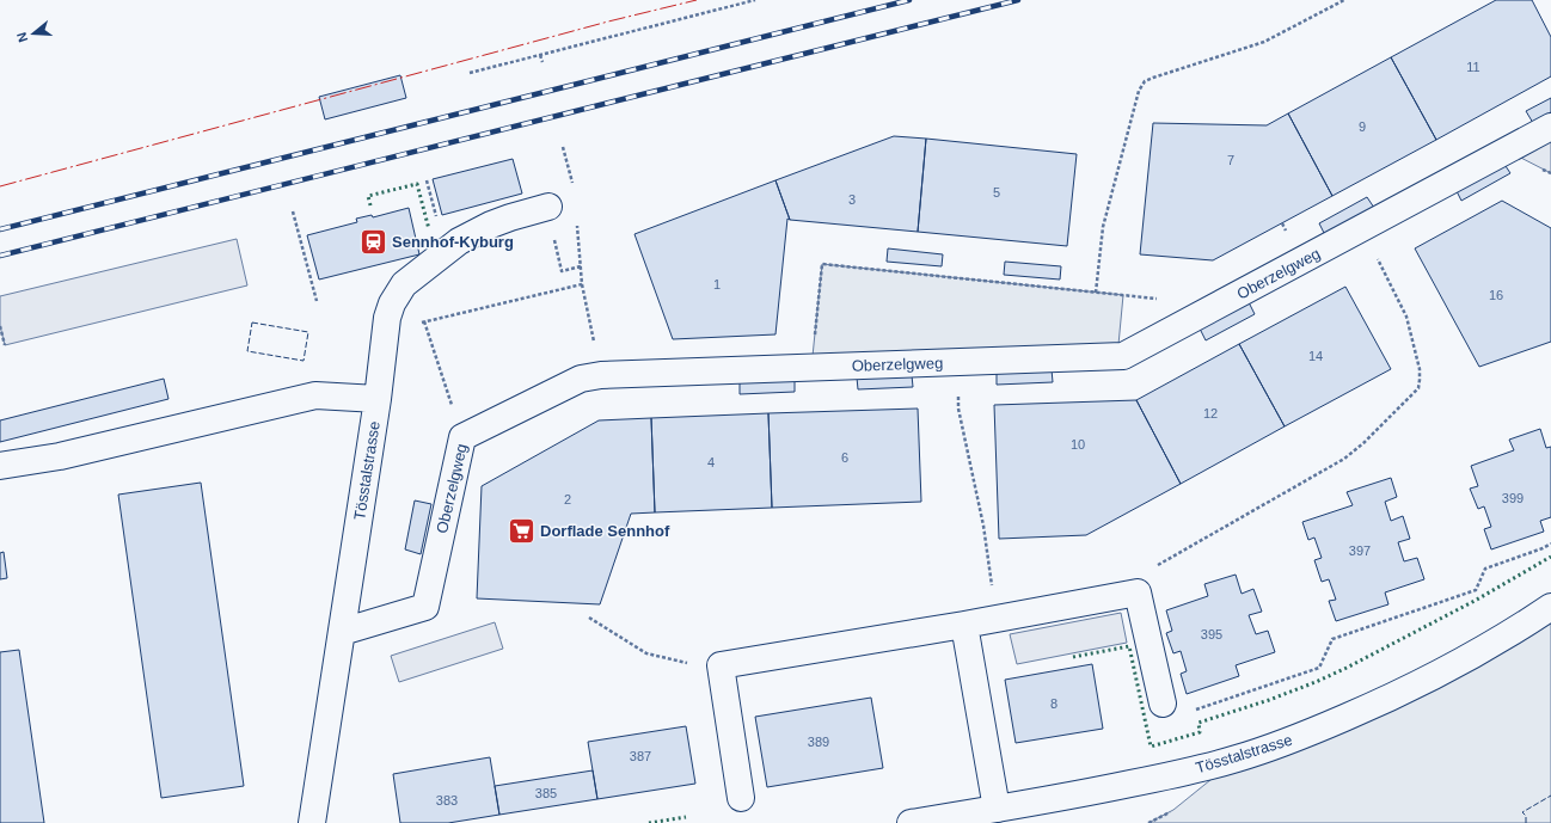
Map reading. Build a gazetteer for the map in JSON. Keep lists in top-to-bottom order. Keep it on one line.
{"streets":{"main road":["Oberzelgweg","Tösstalstrasse"]},"crossings":[["Oberzelgweg","Tösstalstrasse"]],"places":{"station":["Sennhof-Kyburg"],"supermarket":["Dorflade Sennhof"]},"house_numbers":["11","9","7","5","3","1","16","14","12","10","6","4","399","2","397","395","8","389","387","385","383"],"north":"left"}
